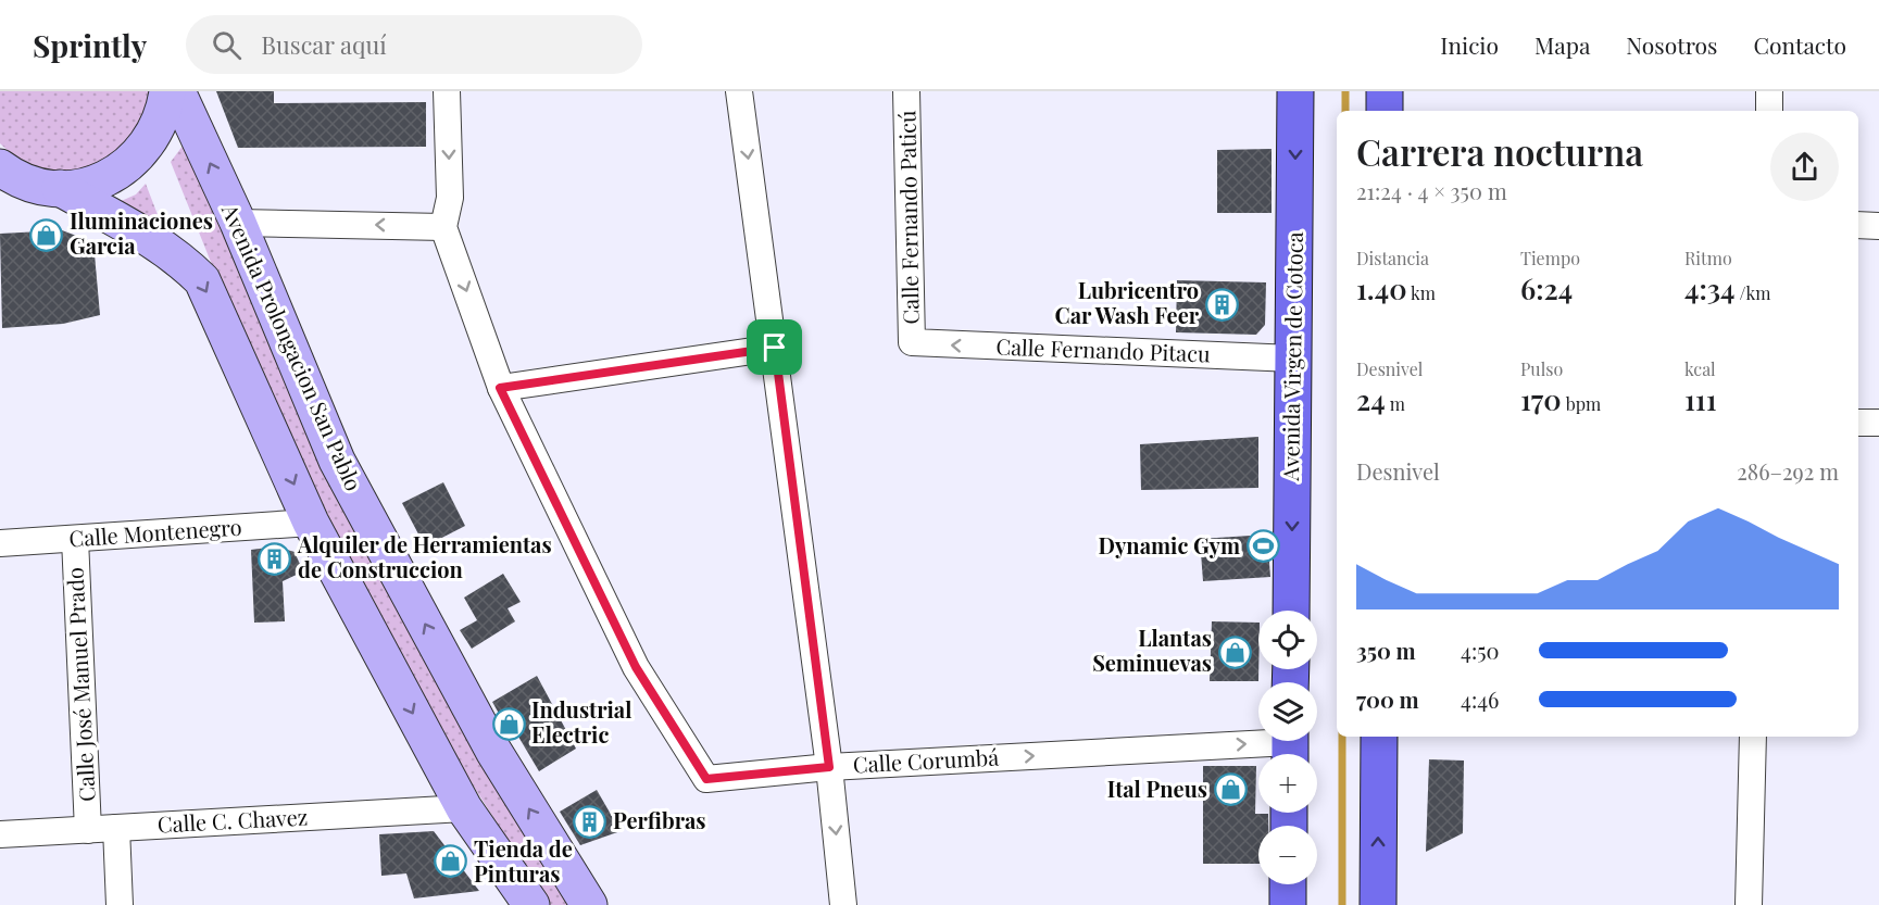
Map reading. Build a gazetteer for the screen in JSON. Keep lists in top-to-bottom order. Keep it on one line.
{"streets":{"main road":["Avenida Prolongacion San Pablo","Avenida Virgen de Cotoca"],"street":["Calle Fernando Paticú","Calle Fernando Pitacu","Calle Montenegro","Calle José Manuel Prado","Calle Corumbá","Calle C. Chavez"]},"crossings":[["Calle Fernando Paticú","Calle Fernando Pitacu"],["Calle Fernando Pitacu","Avenida Virgen de Cotoca"],["Calle Montenegro","Calle José Manuel Prado"],["Calle José Manuel Prado","Calle C. Chavez"]],"one_way":["Calle Fernando Pitacu","Avenida Virgen de Cotoca","Calle Corumbá"],"places":{"shop":["Iluminaciones Garcia","Llantas Seminuevas","Industrial Electric","Ital Pneus","Tienda de Pinturas"],"building":["Lubricentro Car Wash Feer","Alquiler de Herramientas de Construccion","Perfibras"],"sports":["Dynamic Gym"]},"page":{"header":"Sprintly","search":"Buscar aquí","nav":["Inicio","Mapa","Nosotros","Contacto"],"heading":["Carrera nocturna","21:24 · 4 × 350 m"],"stats":[["Distancia","1.40 km"],["Tiempo","6:24"],["Ritmo","4:34 /km"],["Desnivel","24 m"],["Pulso","170 bpm"],["kcal","111"]],"chart":["Desnivel","286–292 m"],"map_buttons":["+","−"],"list":[{"name":"350 m","note":"4:50"},{"name":"700 m","note":"4:46"}]}}
